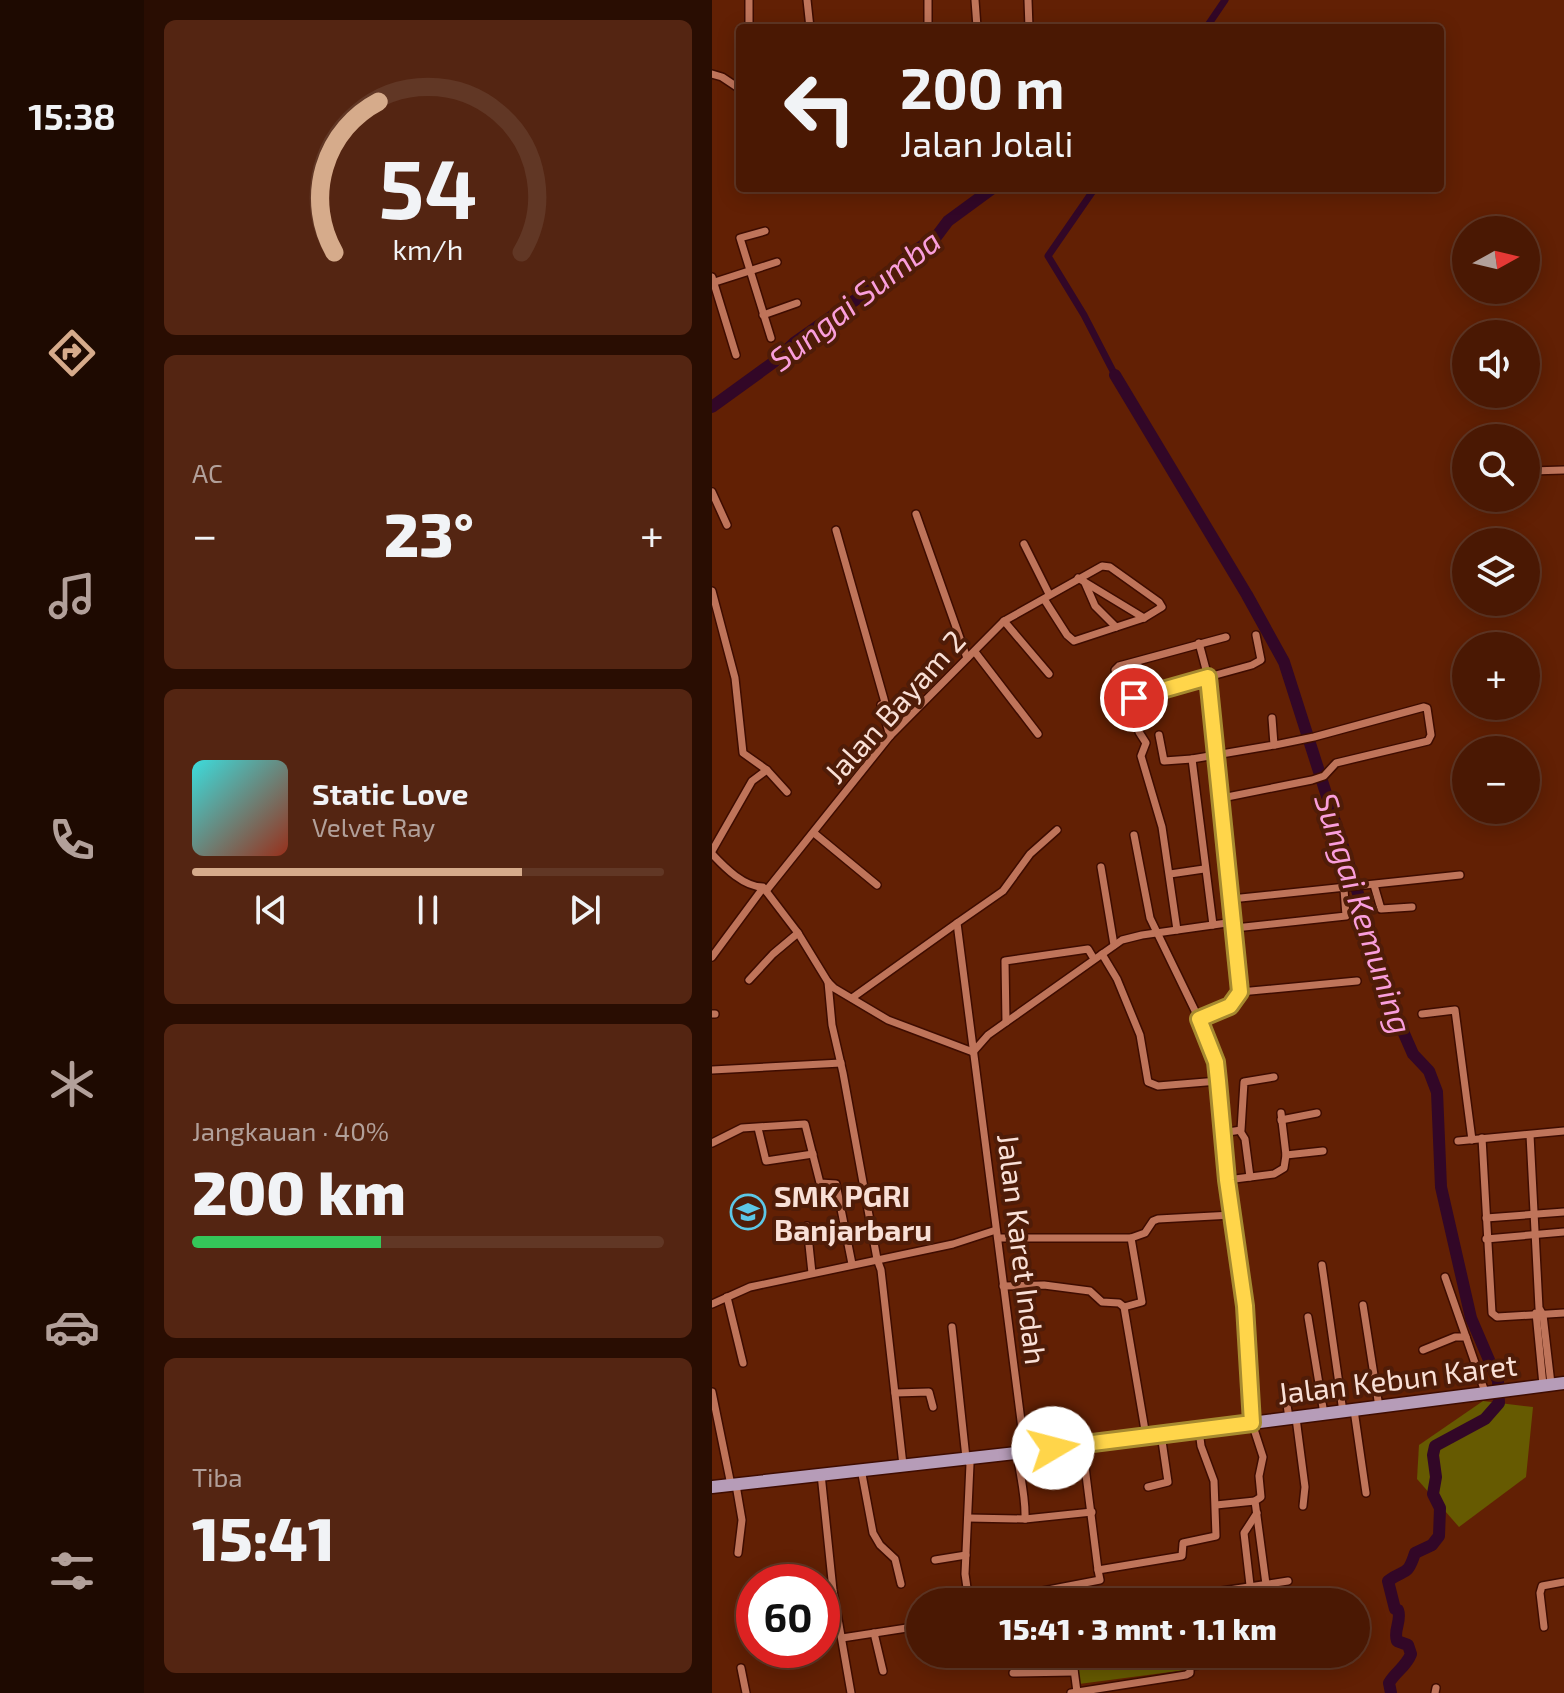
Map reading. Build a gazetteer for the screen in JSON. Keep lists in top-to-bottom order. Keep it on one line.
{"streets":{"main road":["Jalan Kebun Karet"],"street":["Jalan Bayam 2","Jalan Karet Indah"]},"crossings":[["Jalan Karet Indah","Jalan Kebun Karet"]],"water":["Sungai Sumba","Sungai Kemuning"],"places":{"school or university":["SMK PGRI Banjarbaru"]},"north":"right","page":{"tabs":"15:38","turn":["200 m","Jalan Jolali"],"map_buttons":["+","−"],"tile":["AC",["Jangkauan · 40%","200 km"],["Tiba","15:41"]],"heat":["−","23°","+"],"song":["Static Love","Velvet Ray"],"limit":"60","trip":"15:41 · 3 mnt · 1.1 km","gauge":["54","km/h"]}}
